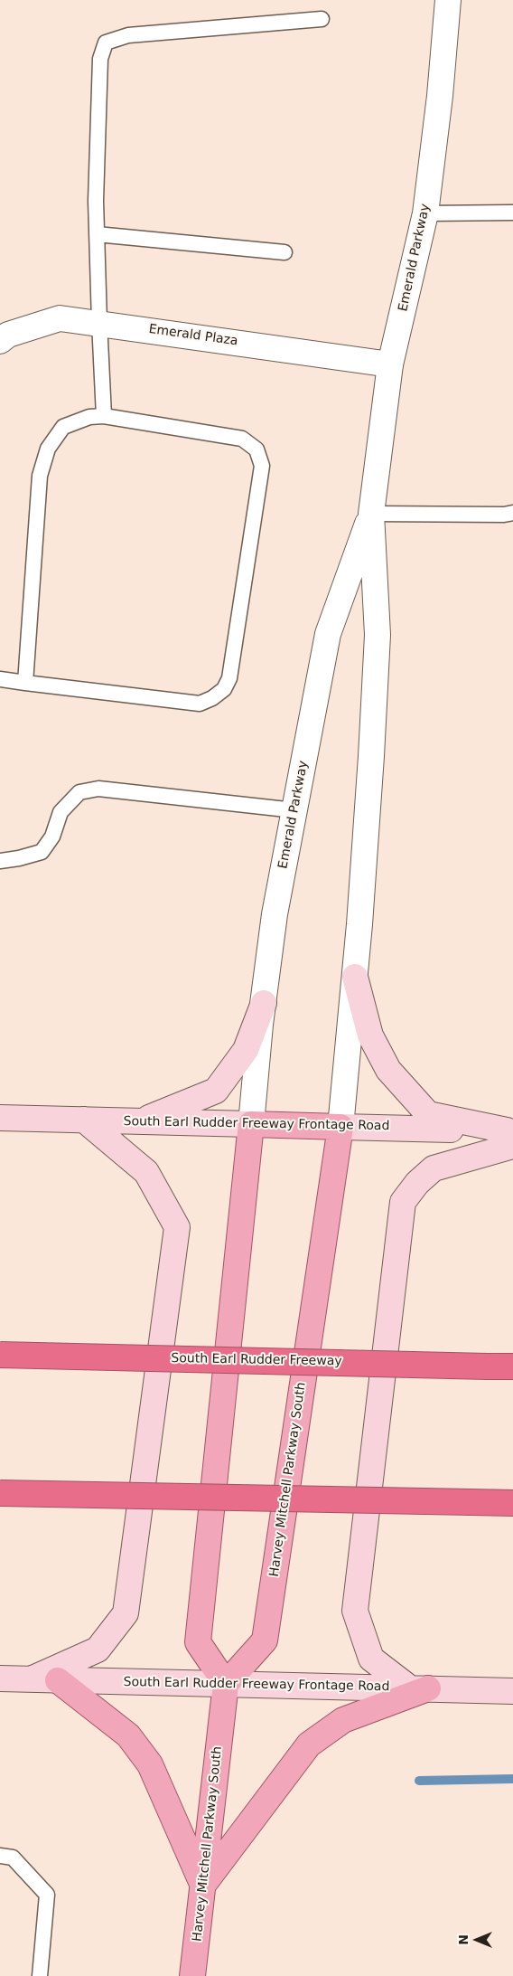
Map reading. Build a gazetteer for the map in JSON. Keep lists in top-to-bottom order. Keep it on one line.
{"streets":{"highway":["South Earl Rudder Freeway"],"main road":["South Earl Rudder Freeway Frontage Road","Harvey Mitchell Parkway South"],"street":["Emerald Parkway","Emerald Plaza"]},"crossings":[["Emerald Parkway","Emerald Plaza"],["Emerald Parkway","South Earl Rudder Freeway Frontage Road"],["Emerald Parkway","Harvey Mitchell Parkway South"],["South Earl Rudder Freeway Frontage Road","Harvey Mitchell Parkway South"]],"north":"left"}
